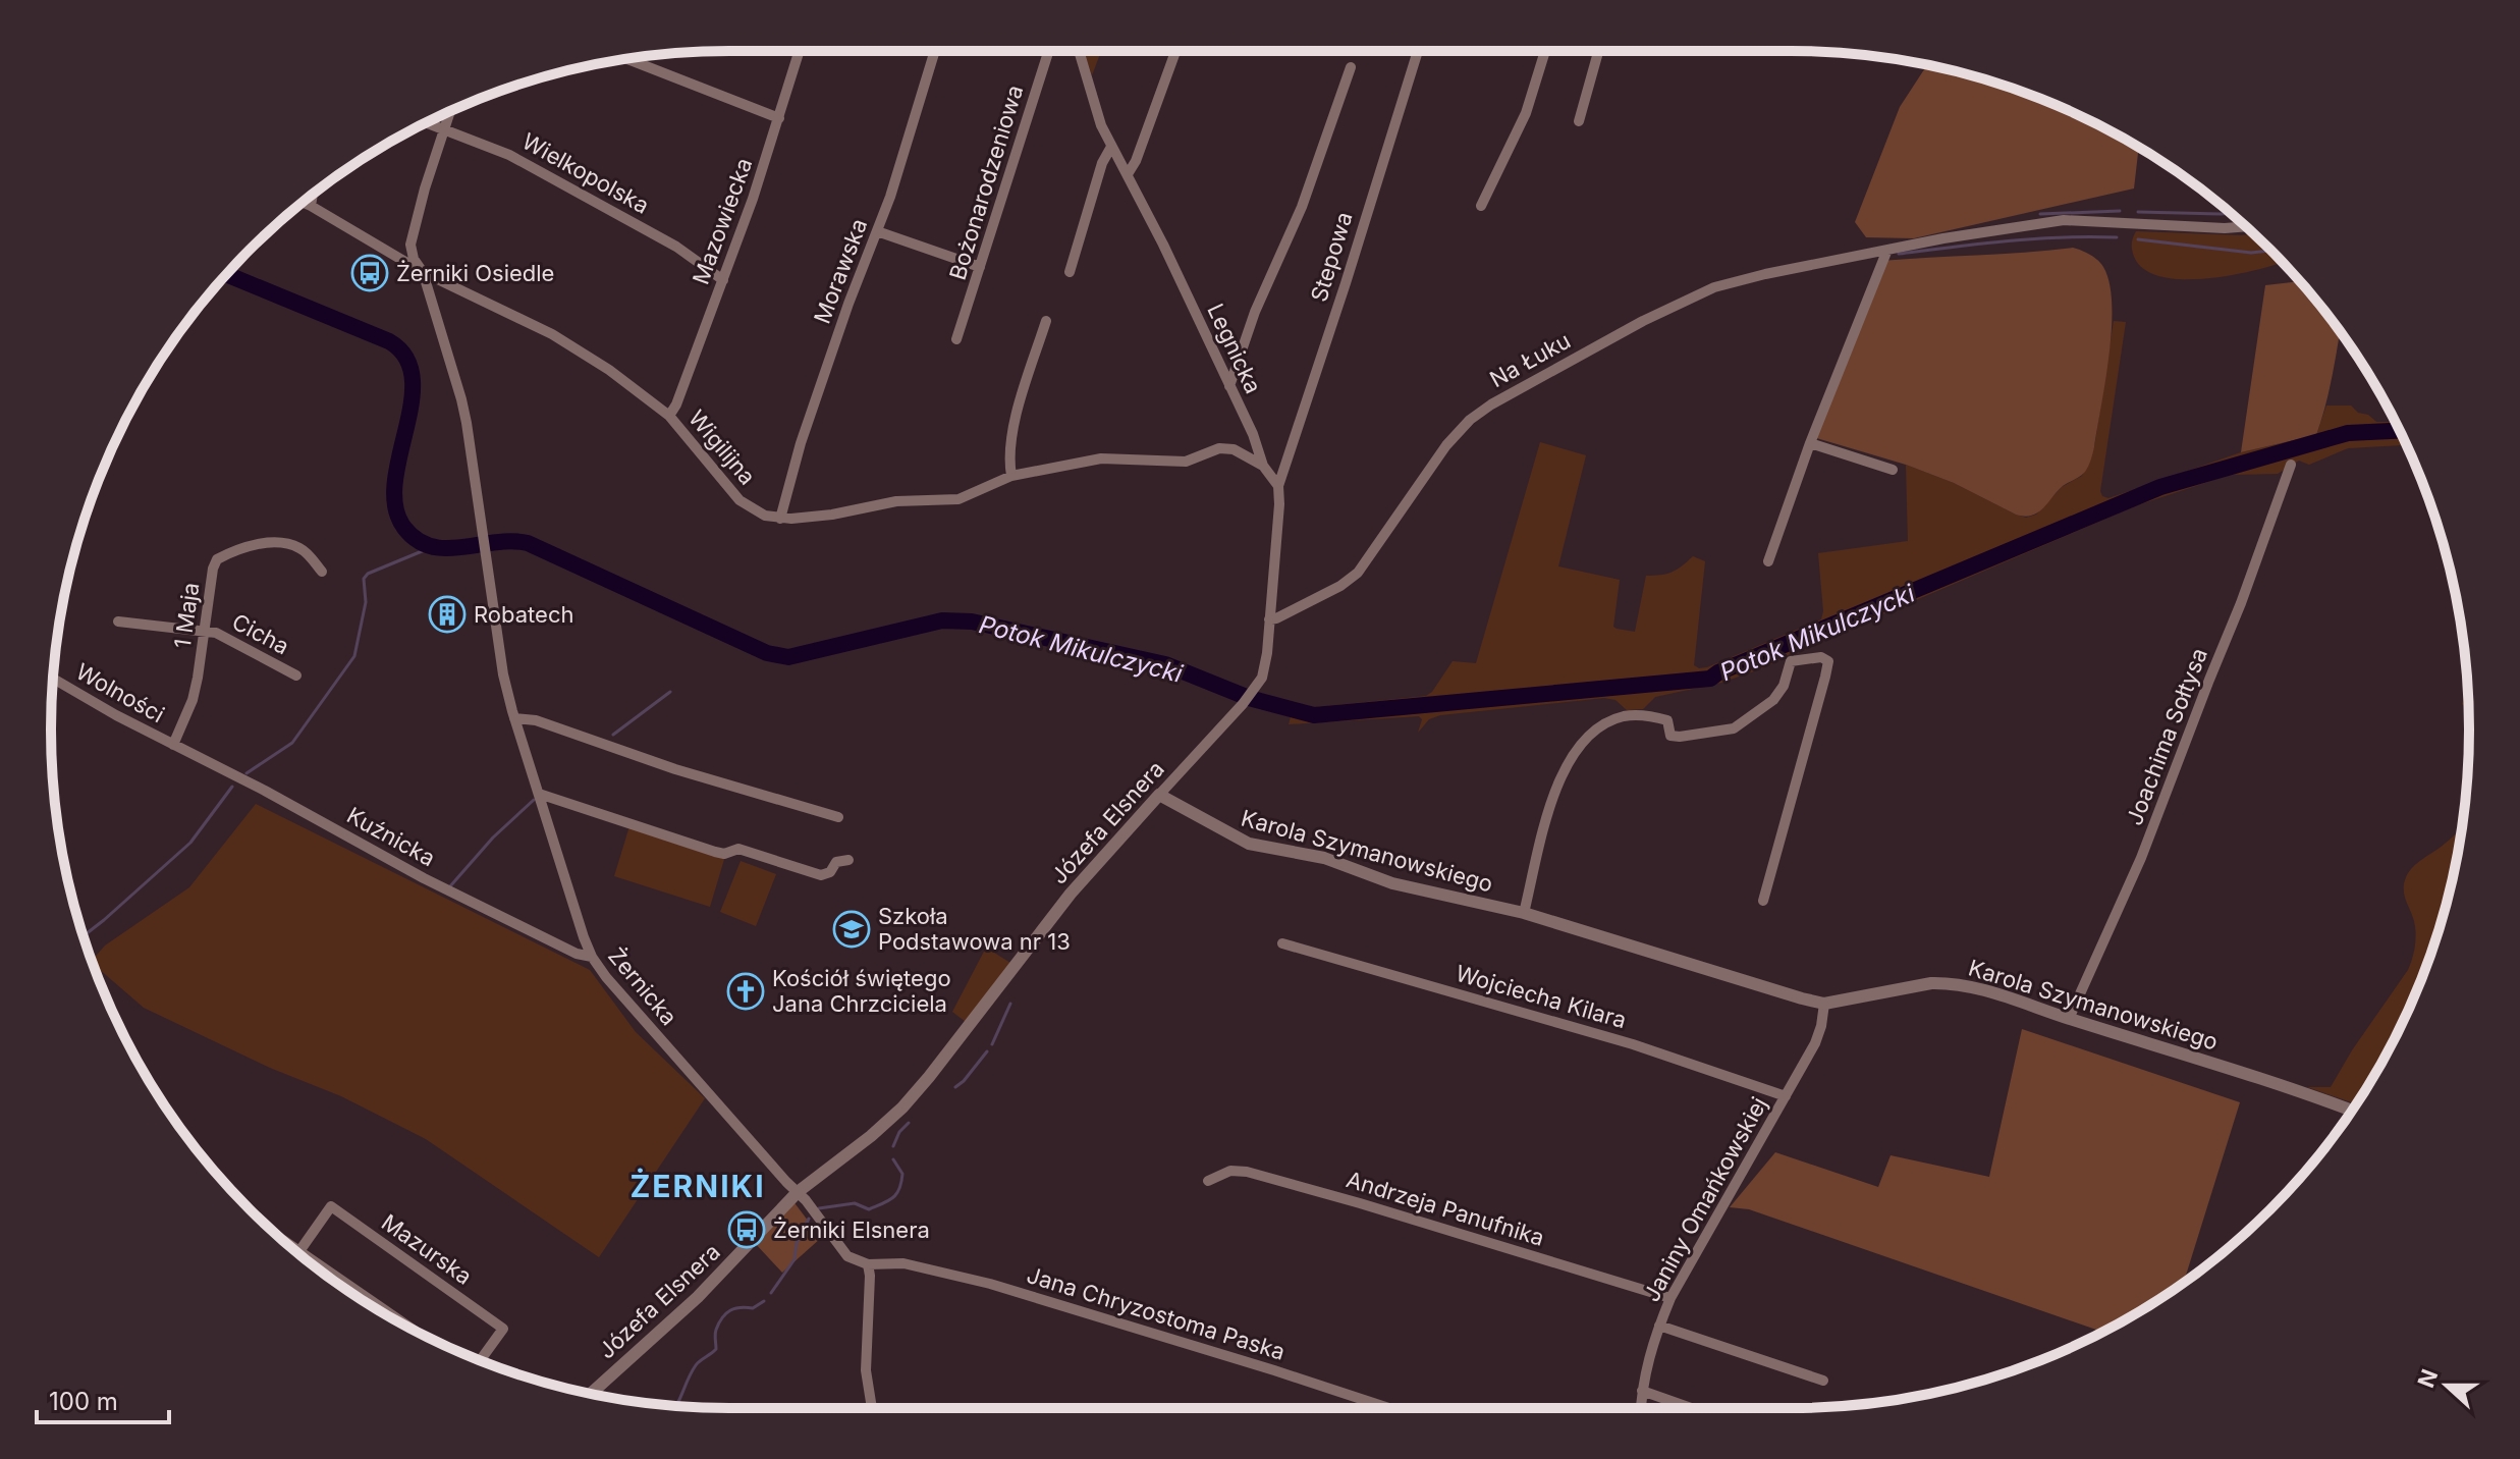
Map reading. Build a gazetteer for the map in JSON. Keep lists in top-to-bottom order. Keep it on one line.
{"streets":{"street":["Wielkopolska","Bożonarodzeniowa","Mazowiecka","Stepowa","Morawska","Legnicka","Na Łuku","Wigilijna","1 Maja","Cicha","Wolności","Joachima Sołtysa","Józefa Elsnera","Kuźnicka","Karola Szymanowskiego","Żernicka","Wojciecha Kilara","Janiny Omańkowskiej","Andrzeja Panufnika","Mazurska","Jana Chryzostoma Paska"]},"crossings":[["Wielkopolska","Mazowiecka"],["Wielkopolska","Żernicka"],["Mazowiecka","Wigilijna"],["Stepowa","Legnicka"],["Morawska","Wigilijna"],["Legnicka","Wigilijna"],["Na Łuku","Józefa Elsnera"],["Wigilijna","Żernicka"],["1 Maja","Cicha"],["1 Maja","Wolności"],["1 Maja","Kuźnicka"],["Wolności","Kuźnicka"],["Joachima Sołtysa","Karola Szymanowskiego"],["Józefa Elsnera","Karola Szymanowskiego"],["Józefa Elsnera","Żernicka"],["Kuźnicka","Żernicka"],["Karola Szymanowskiego","Janiny Omańkowskiej"],["Żernicka","Jana Chryzostoma Paska"],["Wojciecha Kilara","Janiny Omańkowskiej"],["Janiny Omańkowskiej","Andrzeja Panufnika"]],"districts":["ŻERNIKI"],"water":["Potok Mikulczycki"],"places":{"bus stop":["Żerniki Osiedle","Żerniki Elsnera"],"building":["Robatech"],"school or university":["Szkoła Podstawowa nr 13"],"church":["Kościół świętego Jana Chrzciciela"]},"scale_bar":"100 m","north":"left"}
